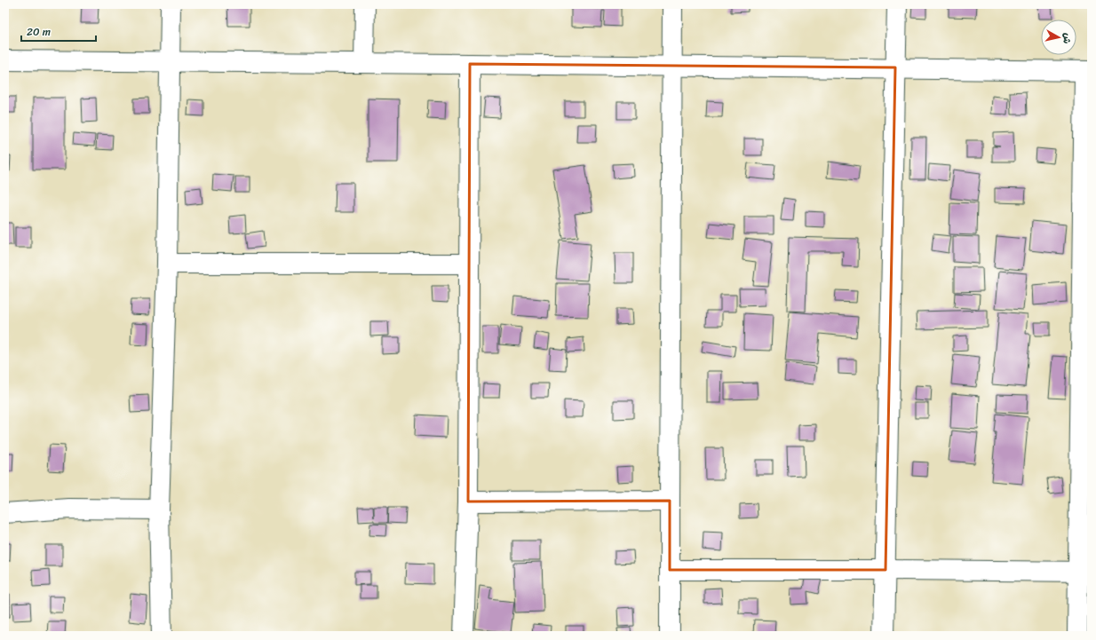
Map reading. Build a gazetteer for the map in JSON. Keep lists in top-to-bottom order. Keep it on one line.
{"scale_bar":"20 m","north":"right"}
